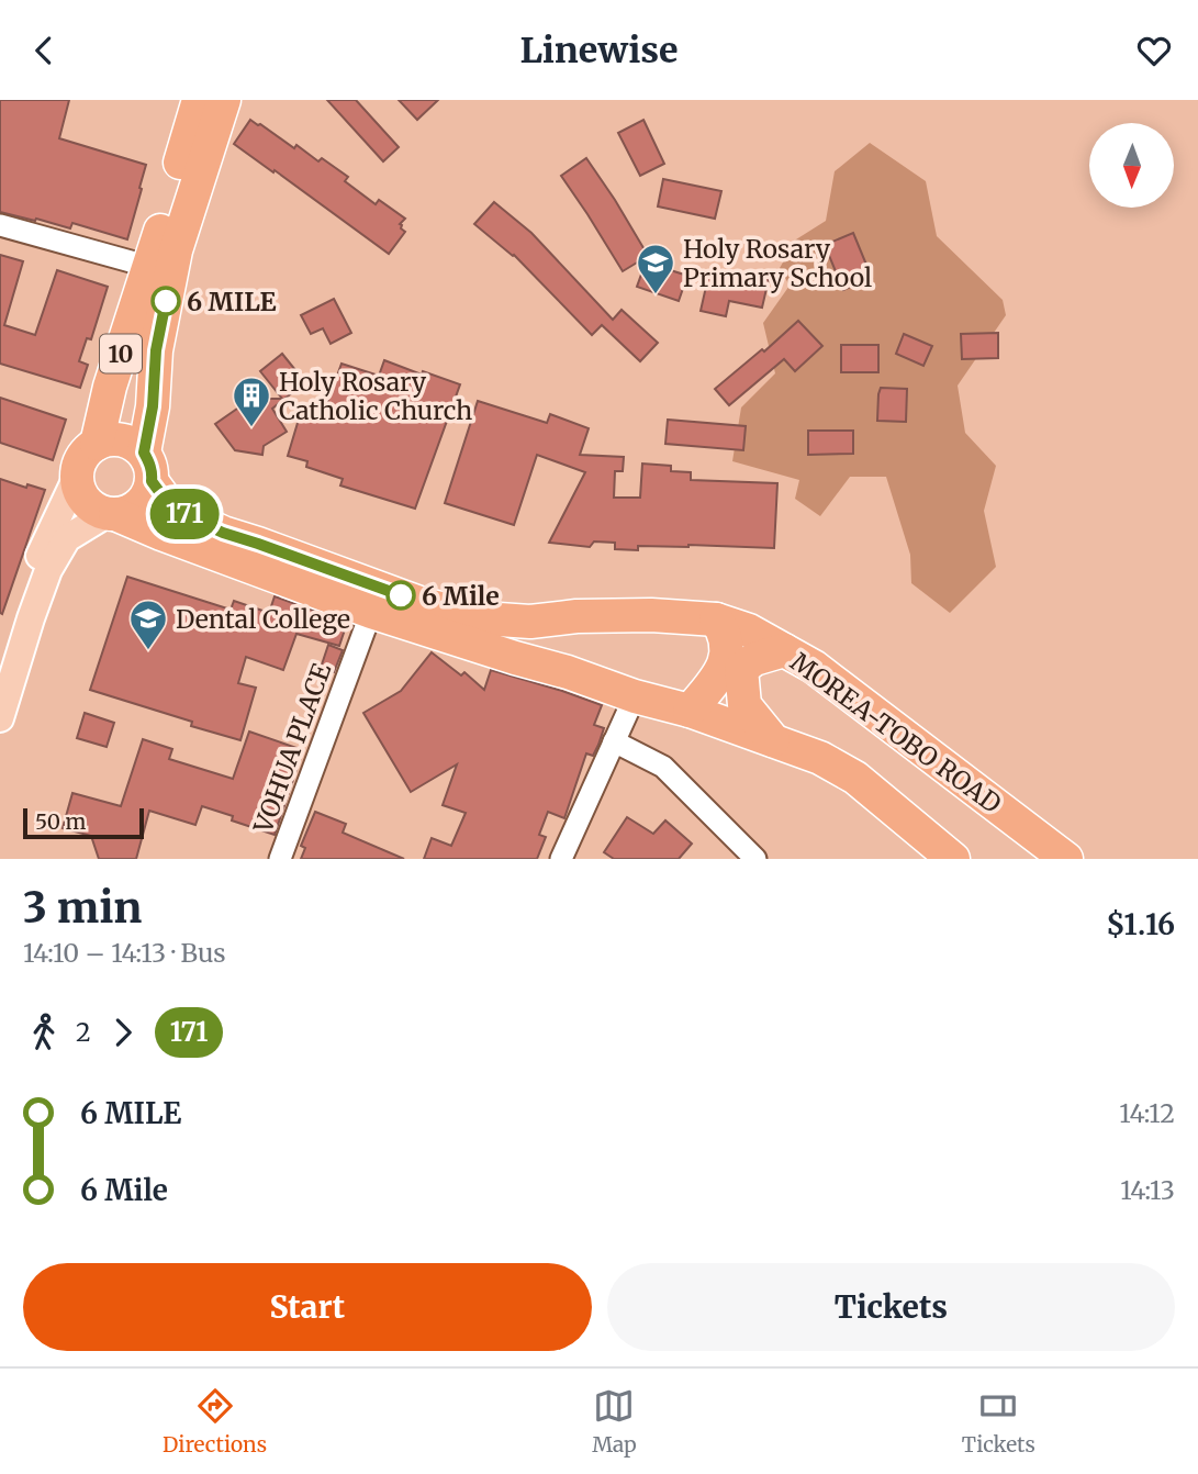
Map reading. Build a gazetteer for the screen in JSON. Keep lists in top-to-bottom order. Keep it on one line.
{"streets":{"highway":["10","MOREA-TOBO ROAD"],"street":["VOHUA PLACE"]},"crossings":[["10","MOREA-TOBO ROAD"]],"places":{"school or university":["Holy Rosary Primary School","Dental College"],"other":["6 MILE","6 Mile"],"building":["Holy Rosary Catholic Church"]},"lines":["bus line 171"],"scale_bar":"50 m","north":"bottom","page":{"header":"Linewise","on_map":"171","scale":"50 m","heading":["3 min","14:10 – 14:13 · Bus","$1.16"],"legs":["2","171"],"list":[{"name":"6 MILE","value":"14:12"},{"name":"6 Mile","value":"14:13"}],"buttons":["Start","Tickets"],"tabs":["Directions","Map","Tickets"]}}
